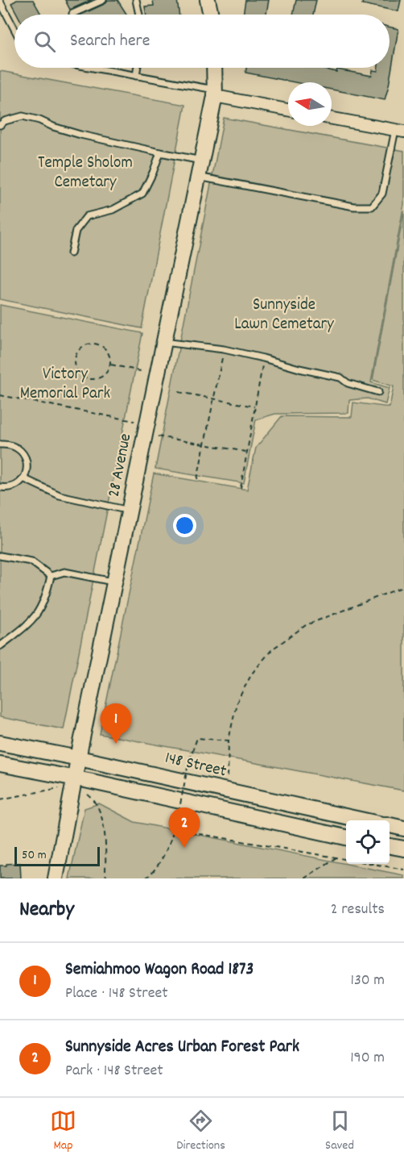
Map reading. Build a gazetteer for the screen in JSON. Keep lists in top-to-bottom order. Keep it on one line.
{"streets":{"street":["28 Avenue","148 Street"]},"crossings":[["28 Avenue","148 Street"]],"parks":["Temple Sholom Cemetary","Sunnyside Lawn Cemetary","Victory Memorial Park"],"scale_bar":"50 m","north":"left","page":{"search":"Search here","pins":["1","2"],"scale":"50 m","heading":["Nearby","2 results"],"list":[{"mark":"1","name":"Semiahmoo Wagon Road 1873","note":"Place · 148 Street","value":"130 m"},{"mark":"2","name":"Sunnyside Acres Urban Forest Park","note":"Park · 148 Street","value":"190 m"}],"nav":["Map","Directions","Saved"]}}
